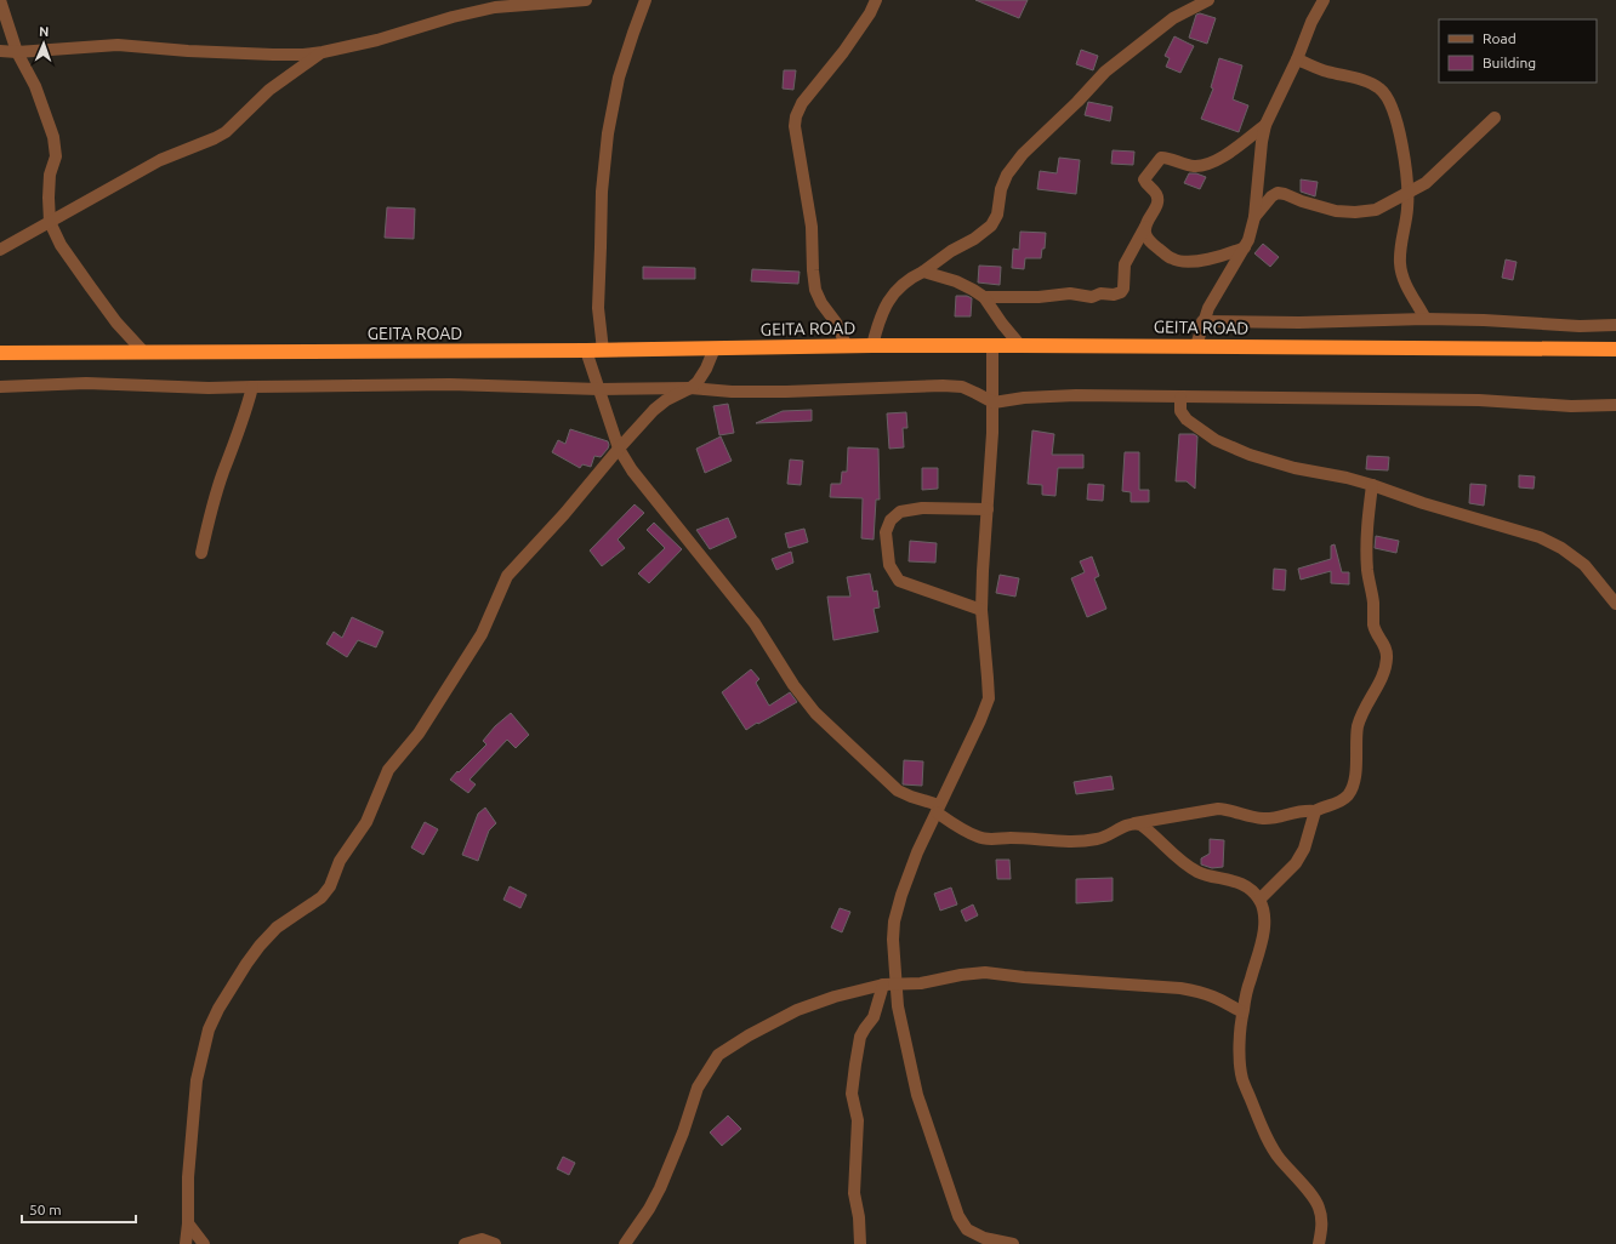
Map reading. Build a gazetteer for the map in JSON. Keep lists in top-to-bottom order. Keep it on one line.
{"streets":{"highway":["GEITA ROAD"]},"legend":["Road","Building"],"scale_bar":"50 m","north":"top"}
